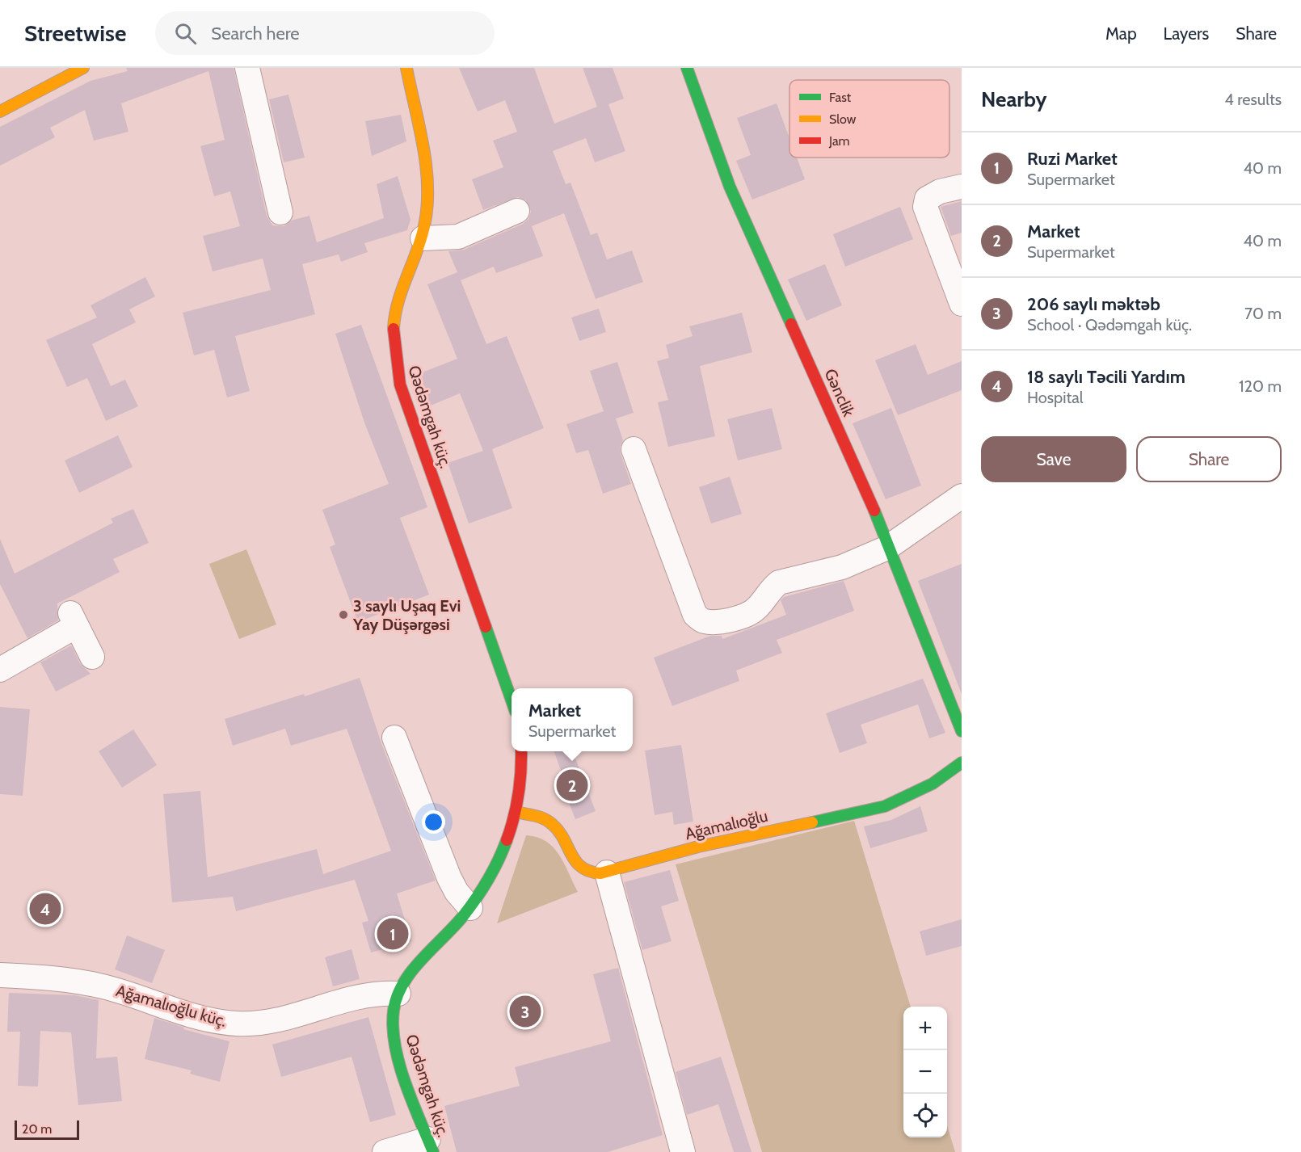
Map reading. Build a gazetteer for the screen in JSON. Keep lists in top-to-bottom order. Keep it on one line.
{"streets":{"street":["Gənclik","Qədəmgah küç.","Ağamalıoğlu","Ağamalıoğlu küç."]},"crossings":[["Qədəmgah küç.","Ağamalıoğlu"],["Qədəmgah küç.","Ağamalıoğlu küç."]],"places":["3 saylı Uşaq Evi Yay Düşərgəsi"],"legend":["Fast","Slow","Jam"],"scale_bar":"20 m","page":{"header":"Streetwise","search":"Search here","nav":["Map","Layers","Share"],"heading":["Nearby","4 results"],"list":[{"mark":"1","name":"Ruzi Market","note":"Supermarket","value":"40 m"},{"mark":"2","name":"Market","note":"Supermarket","value":"40 m"},{"mark":"3","name":"206 saylı məktəb","note":"School · Qədəmgah küç.","value":"70 m"},{"mark":"4","name":"18 saylı Təcili Yardım","note":"Hospital","value":"120 m"}],"buttons":["Save","Share"],"popup":["Market","Supermarket"],"pins":["2","4","1","3"],"map_buttons":["+","−"],"scale":"20 m"}}
